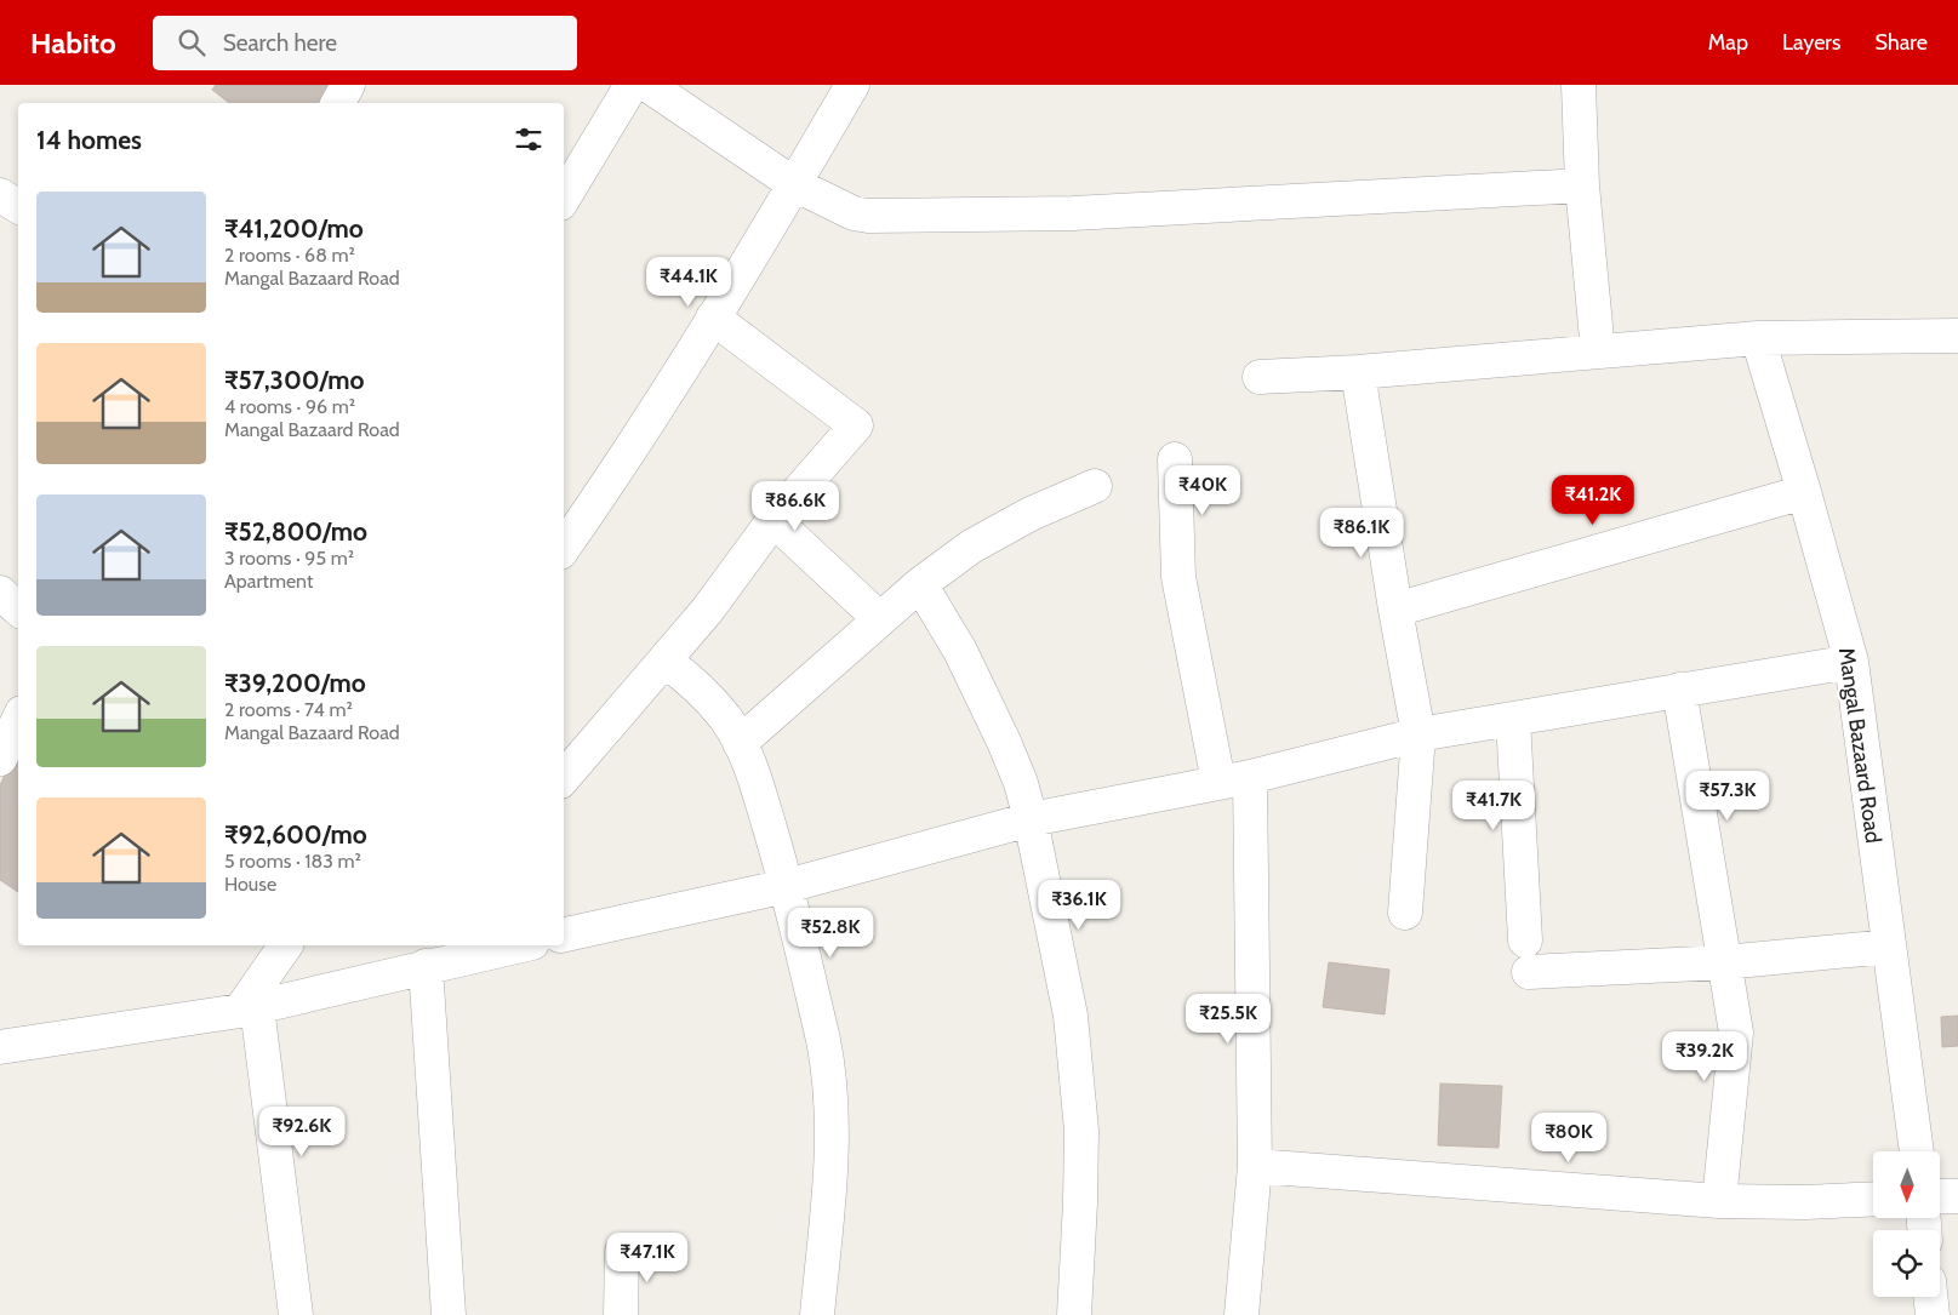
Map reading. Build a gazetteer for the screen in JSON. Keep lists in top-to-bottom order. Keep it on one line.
{"streets":{"street":["Mangal Bazaard Road"]},"north":"bottom","page":{"header":"Habito","search":"Search here","nav":["Map","Layers","Share"],"heading":"14 homes","list":[{"name":"₹41,200/mo","note":"2 rooms · 68 m² · Mangal Bazaard Road"},{"name":"₹57,300/mo","note":"4 rooms · 96 m² · Mangal Bazaard Road"},{"name":"₹52,800/mo","note":"3 rooms · 95 m² · Apartment"},{"name":"₹39,200/mo","note":"2 rooms · 74 m² · Mangal Bazaard Road"},{"name":"₹92,600/mo","note":"5 rooms · 183 m² · House"}],"price":["₹44.1K","₹40K","₹41.2K","₹86.6K","₹86.1K","₹57.3K","₹41.7K","₹36.1K","₹52.8K","₹25.5K","₹39.2K","₹92.6K","₹80K","₹47.1K"]}}
